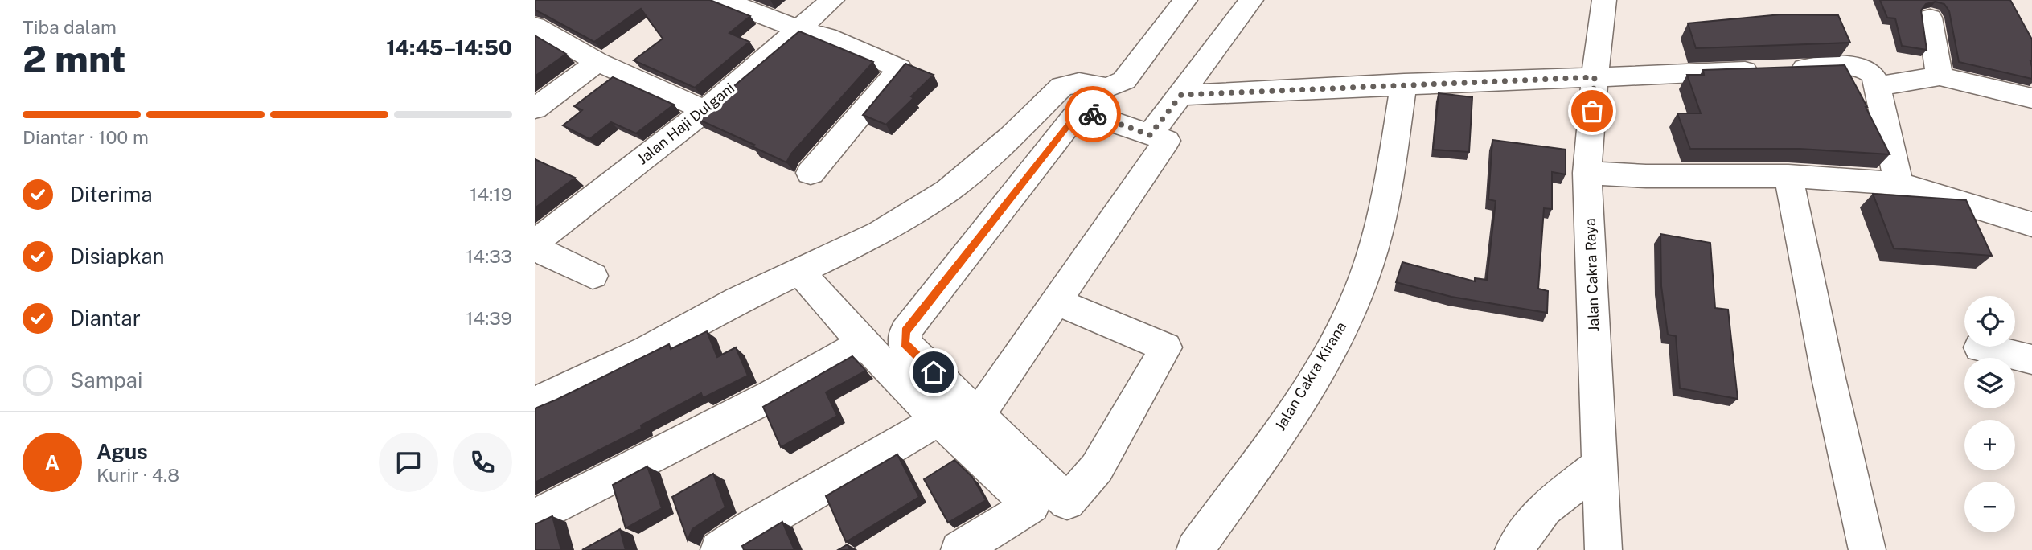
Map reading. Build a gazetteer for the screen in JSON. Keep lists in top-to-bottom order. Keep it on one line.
{"streets":{"street":["Jalan Haji Dulgani","Jalan Cakra Raya","Jalan Cakra Kirana"]},"page":{"heading":["2 mnt","Tiba dalam","14:45–14:50"],"panel":["Agus","Kurir · 4.8"],"bar":"Diantar · 100 m","list":[["Diterima","14:19"],["Disiapkan","14:33"],["Diantar","14:39"],"Sampai"],"map_buttons":["+","−"],"round":"A"}}
